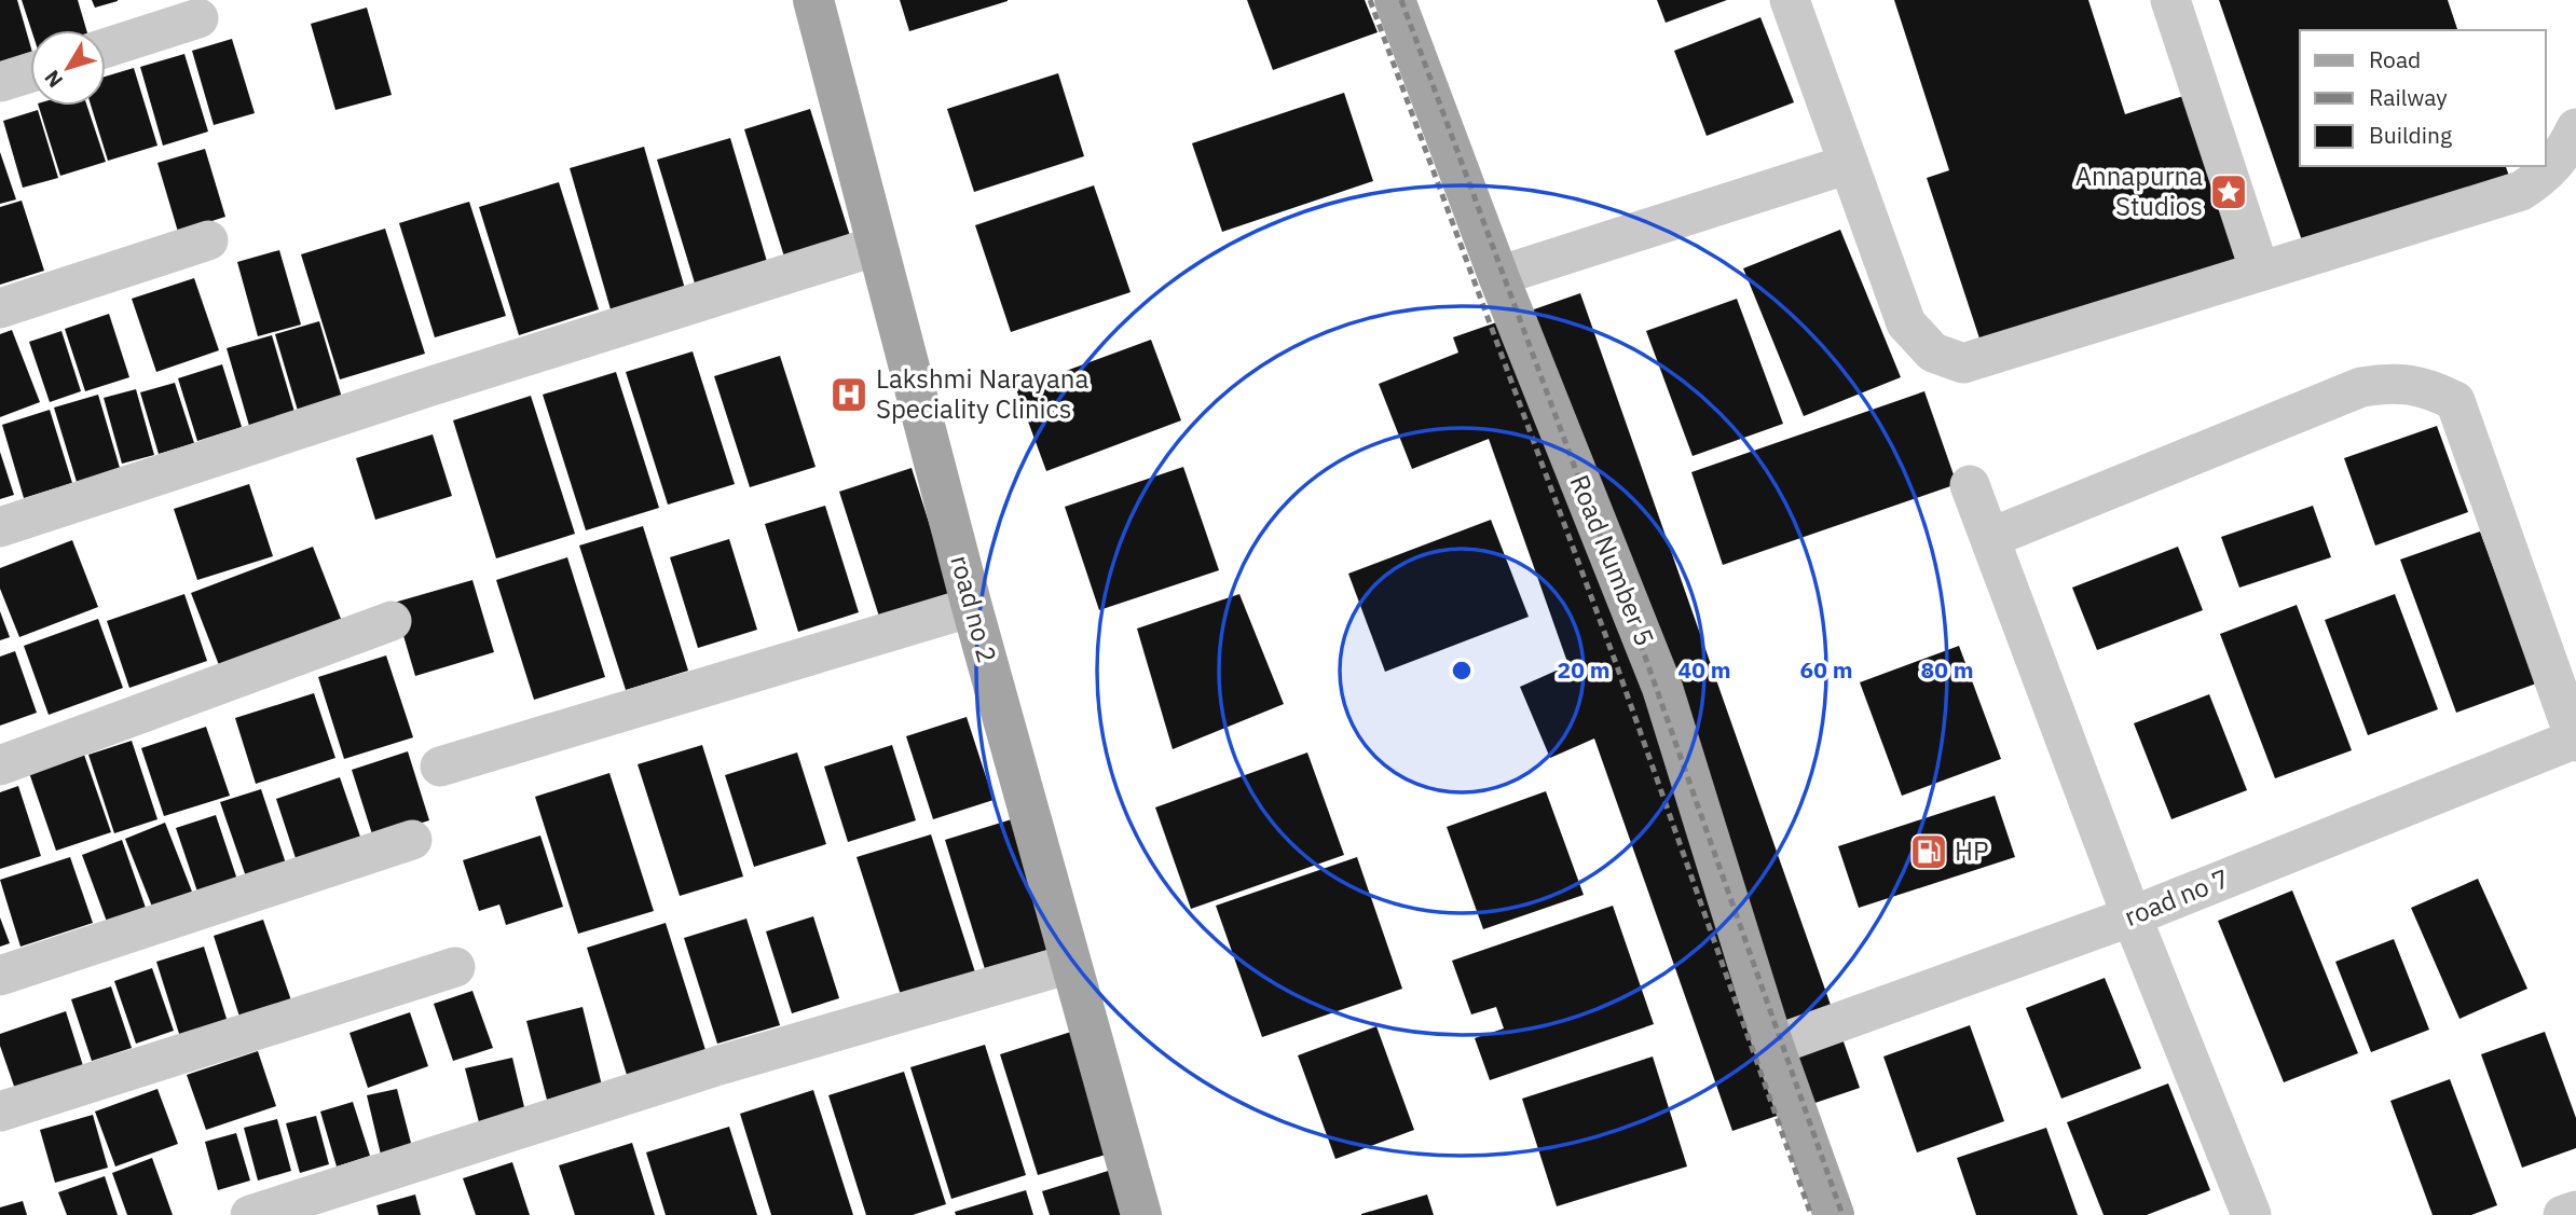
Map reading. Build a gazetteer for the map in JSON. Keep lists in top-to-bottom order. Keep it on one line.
{"streets":{"main road":["Road Number 5","road no 2"],"street":["road no 7"]},"crossings":[["Road Number 5","road no 7"]],"places":{"place":["Annapurna Studios"],"hospital":["Lakshmi Narayana Speciality Clinics"],"fuel station":["HP"]},"legend":["Road","Railway","Building"],"north":"bottom left","rings":["20 m","40 m","60 m","80 m"]}
